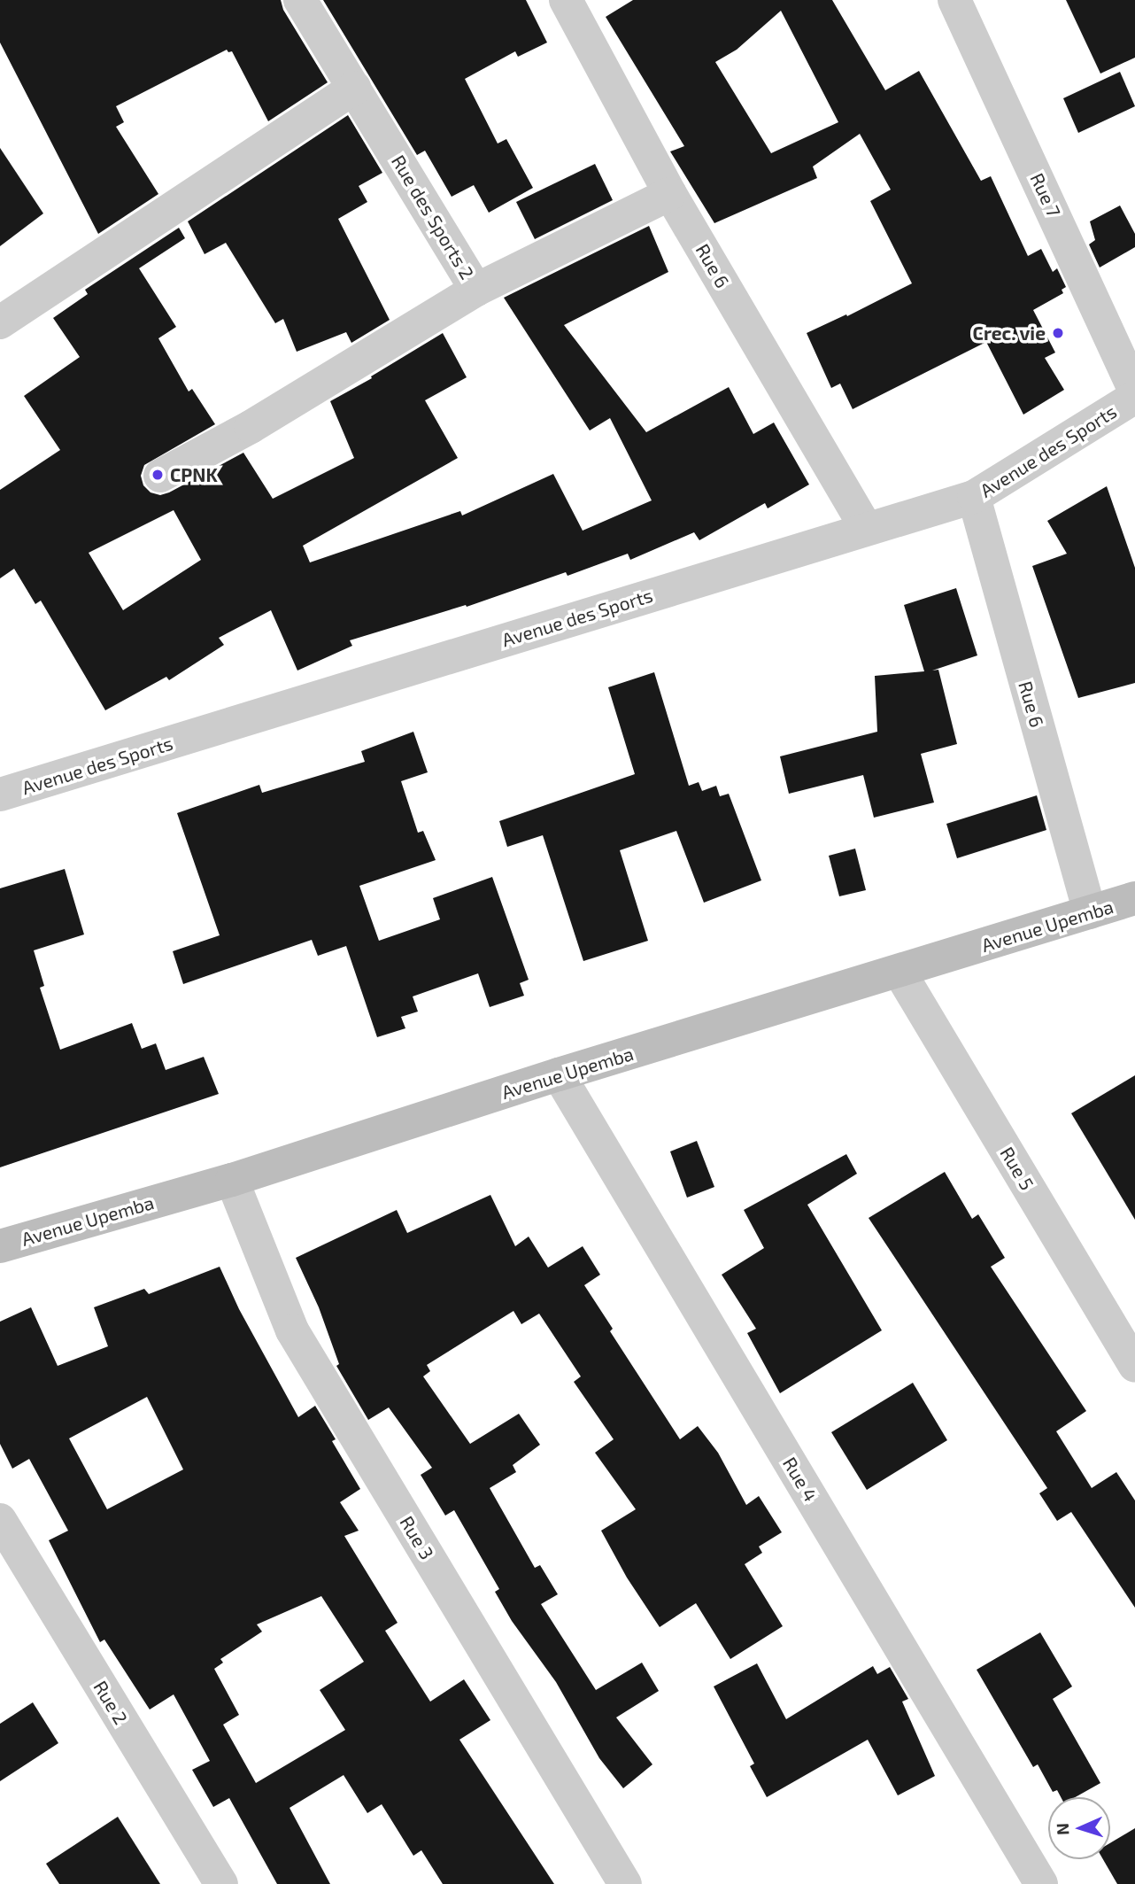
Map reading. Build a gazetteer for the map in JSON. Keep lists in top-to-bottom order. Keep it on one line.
{"streets":{"street":["Rue 7","Rue des Sports 2","Rue 6","Avenue des Sports","Avenue Upemba","Rue 5","Rue 4","Rue 3","Rue 2"]},"crossings":[["Rue des Sports 2","Rue 6"],["Rue 6","Avenue des Sports"],["Rue 6","Avenue Upemba"],["Avenue Upemba","Rue 5"],["Avenue Upemba","Rue 4"],["Avenue Upemba","Rue 3"]],"places":["Crec. vie","CPNK"],"north":"left"}
